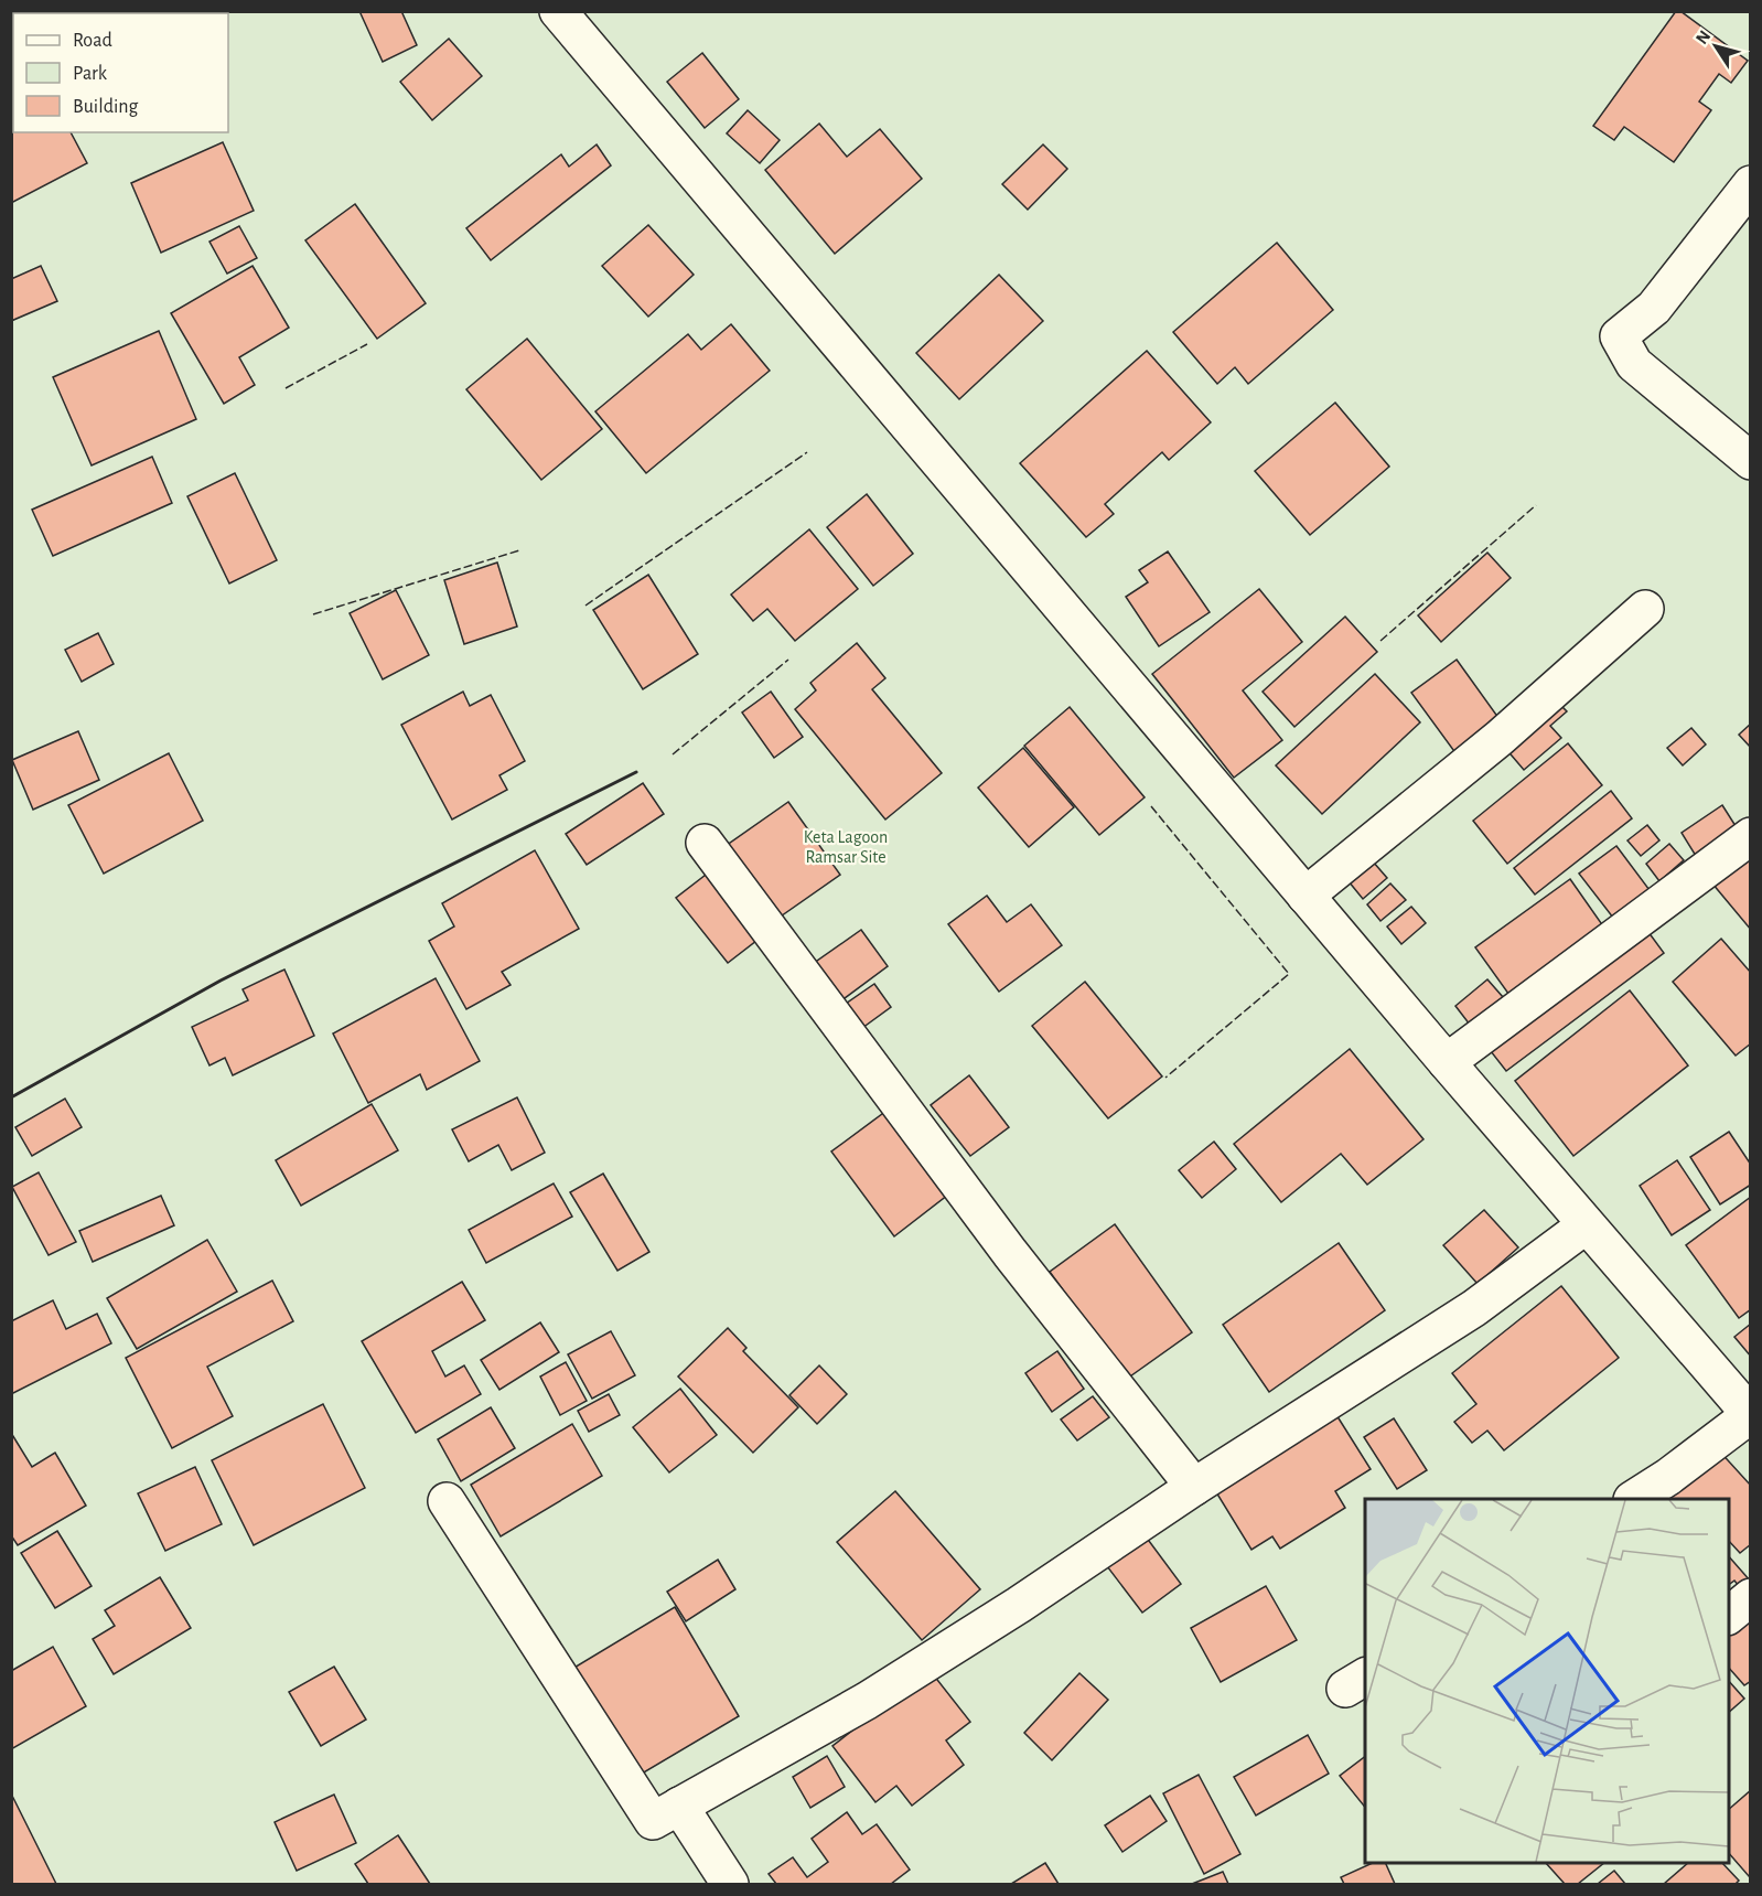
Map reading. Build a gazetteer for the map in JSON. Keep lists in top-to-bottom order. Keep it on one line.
{"parks":["Keta Lagoon Ramsar Site"],"legend":["Road","Park","Building"],"north":"top left"}
